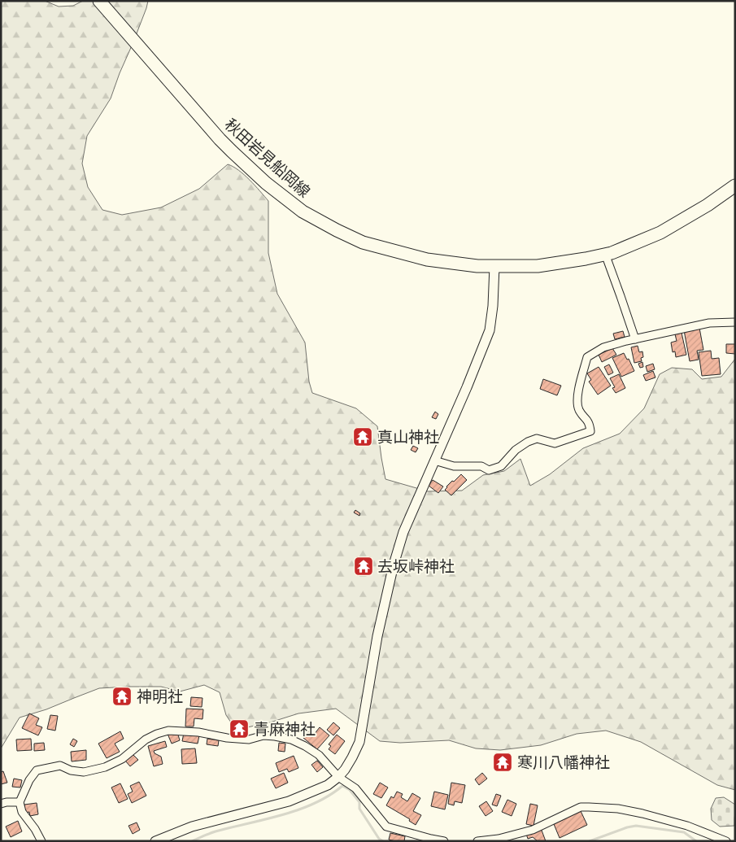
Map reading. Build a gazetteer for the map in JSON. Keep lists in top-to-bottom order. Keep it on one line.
{"streets":{"main road":["秋田岩見船岡線"]},"places":{"temple":["真山神社","去坂峠神社","神明社","青麻神社","寒川八幡神社"]}}
